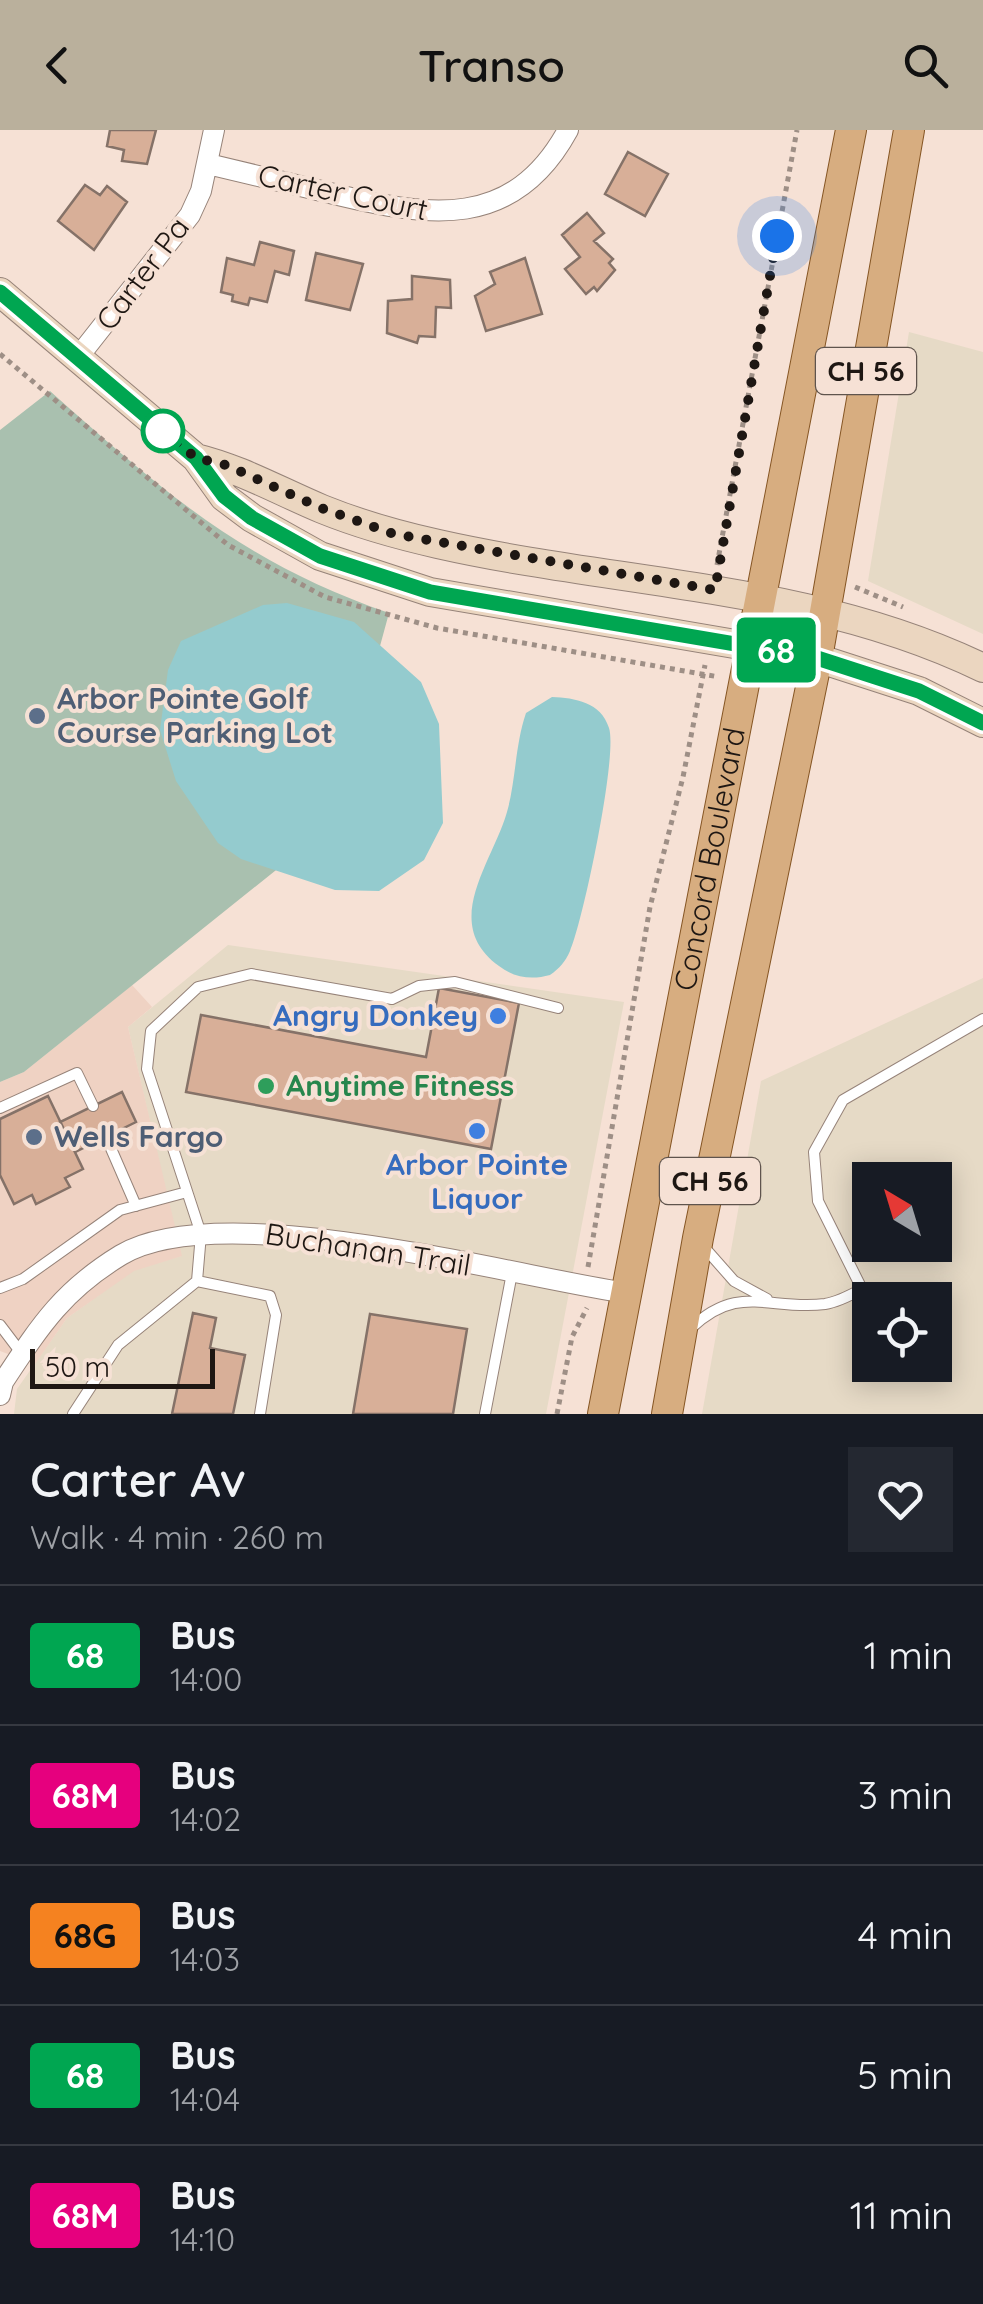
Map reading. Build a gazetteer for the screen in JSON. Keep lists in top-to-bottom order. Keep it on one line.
{"streets":{"main road":["CH 56","Concord Boulevard"],"street":["Carter Court","Carter Pa","Buchanan Trail"]},"crossings":[["Carter Court","Carter Pa"],["Concord Boulevard","Buchanan Trail"]],"places":["Arbor Pointe Golf Course Parking Lot","Angry Donkey","Anytime Fitness","Arbor Pointe Liquor","Wells Fargo"],"lines":["bus line 68"],"scale_bar":"50 m","north":"top left","page":{"header":"Transo","on_map":"68","scale":"50 m","heading":["Carter Av","Walk · 4 min · 260 m"],"list":[{"mark":"68","name":"Bus","note":"14:00","value":"1 min"},{"mark":"68M","name":"Bus","note":"14:02","value":"3 min"},{"mark":"68G","name":"Bus","note":"14:03","value":"4 min"},{"mark":"68","name":"Bus","note":"14:04","value":"5 min"},{"mark":"68M","name":"Bus","note":"14:10","value":"11 min"}]}}
